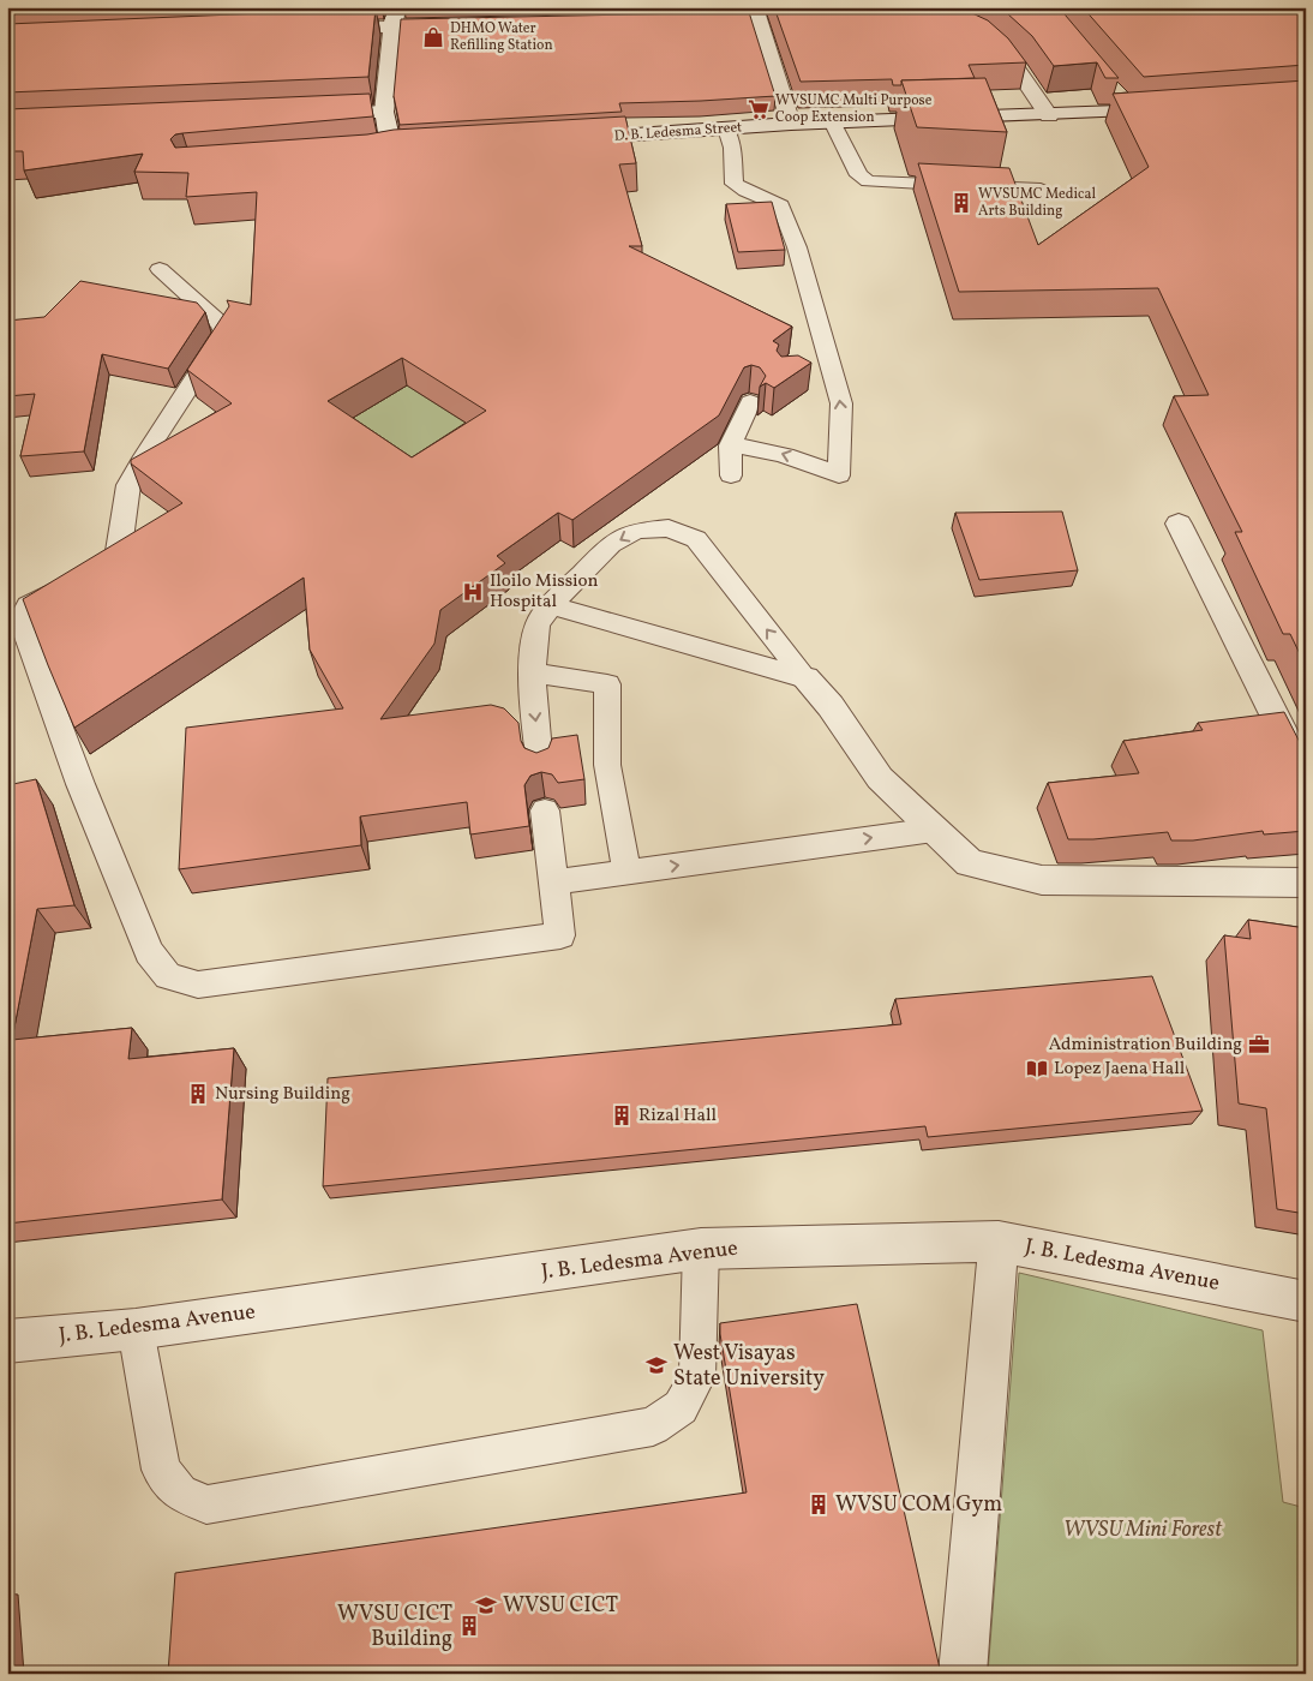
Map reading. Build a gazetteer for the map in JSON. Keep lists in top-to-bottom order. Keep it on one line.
{"streets":{"street":["D. B. Ledesma Street","J. B. Ledesma Avenue"]},"parks":["WVSU Mini Forest"],"places":{"shop":["DHMO Water Refilling Station"],"supermarket":["WVSUMC Multi Purpose Coop Extension"],"building":["WVSUMC Medical Arts Building","Nursing Building","Rizal Hall","WVSU COM Gym","WVSU CICT Building"],"hospital":["Iloilo Mission Hospital"],"office":["Administration Building"],"library":["Lopez Jaena Hall"],"school or university":["West Visayas State University","WVSU CICT"]}}
